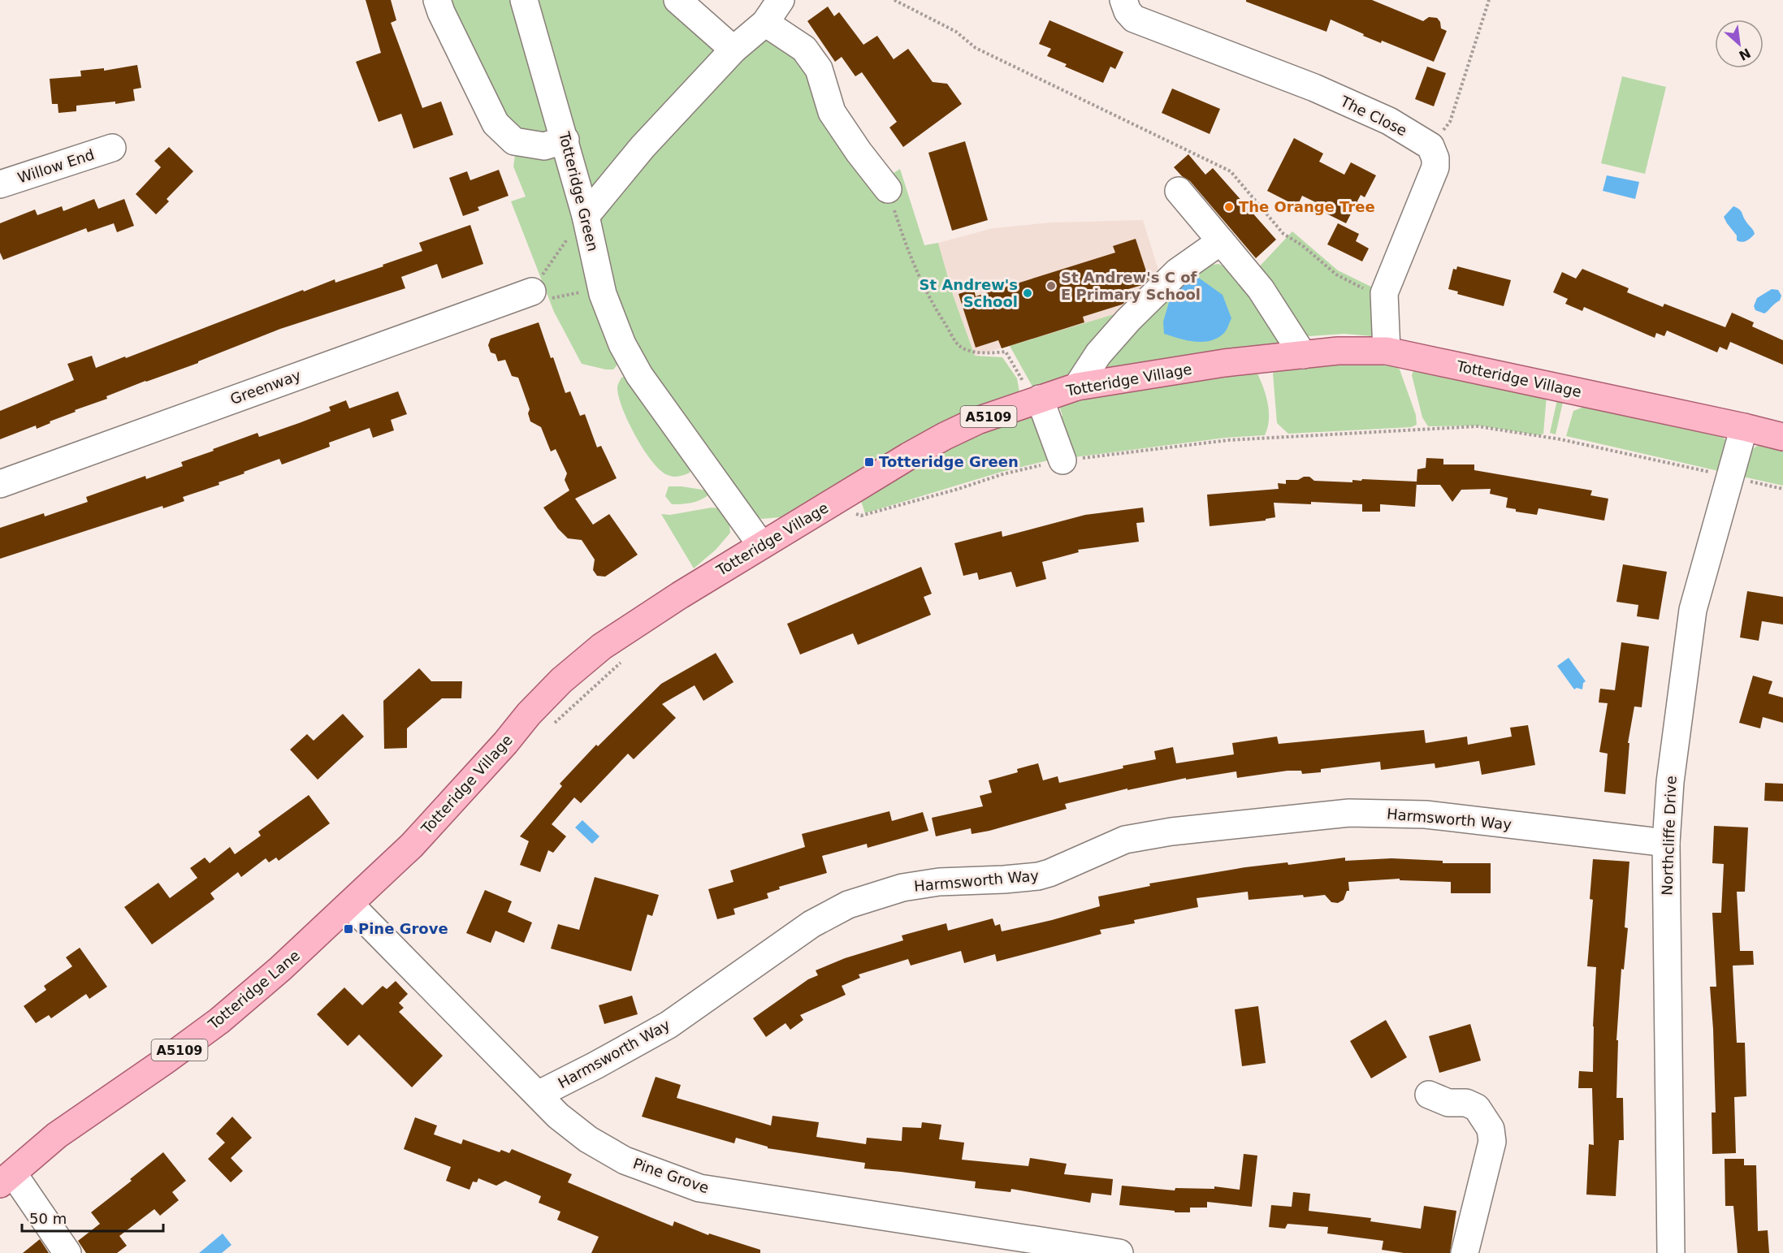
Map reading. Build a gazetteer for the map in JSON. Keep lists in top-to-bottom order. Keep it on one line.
{"streets":{"main road":["Totteridge Village","A5109","Totteridge Lane"],"street":["The Close","Willow End","Totteridge Green","Greenway","Harmsworth Way","Northcliffe Drive","Pine Grove"]},"crossings":[["Totteridge Green","Totteridge Village"],["Totteridge Village","Northcliffe Drive"],["Totteridge Village","Totteridge Lane"],["Totteridge Village","Pine Grove"],["Harmsworth Way","Northcliffe Drive"],["Harmsworth Way","Pine Grove"],["Totteridge Lane","Pine Grove"]],"places":{"other":["The Orange Tree","St Andrew's C of E Primary School","St Andrew's School"],"transit":["Totteridge Green","Pine Grove"]},"scale_bar":"50 m","north":"bottom right"}
